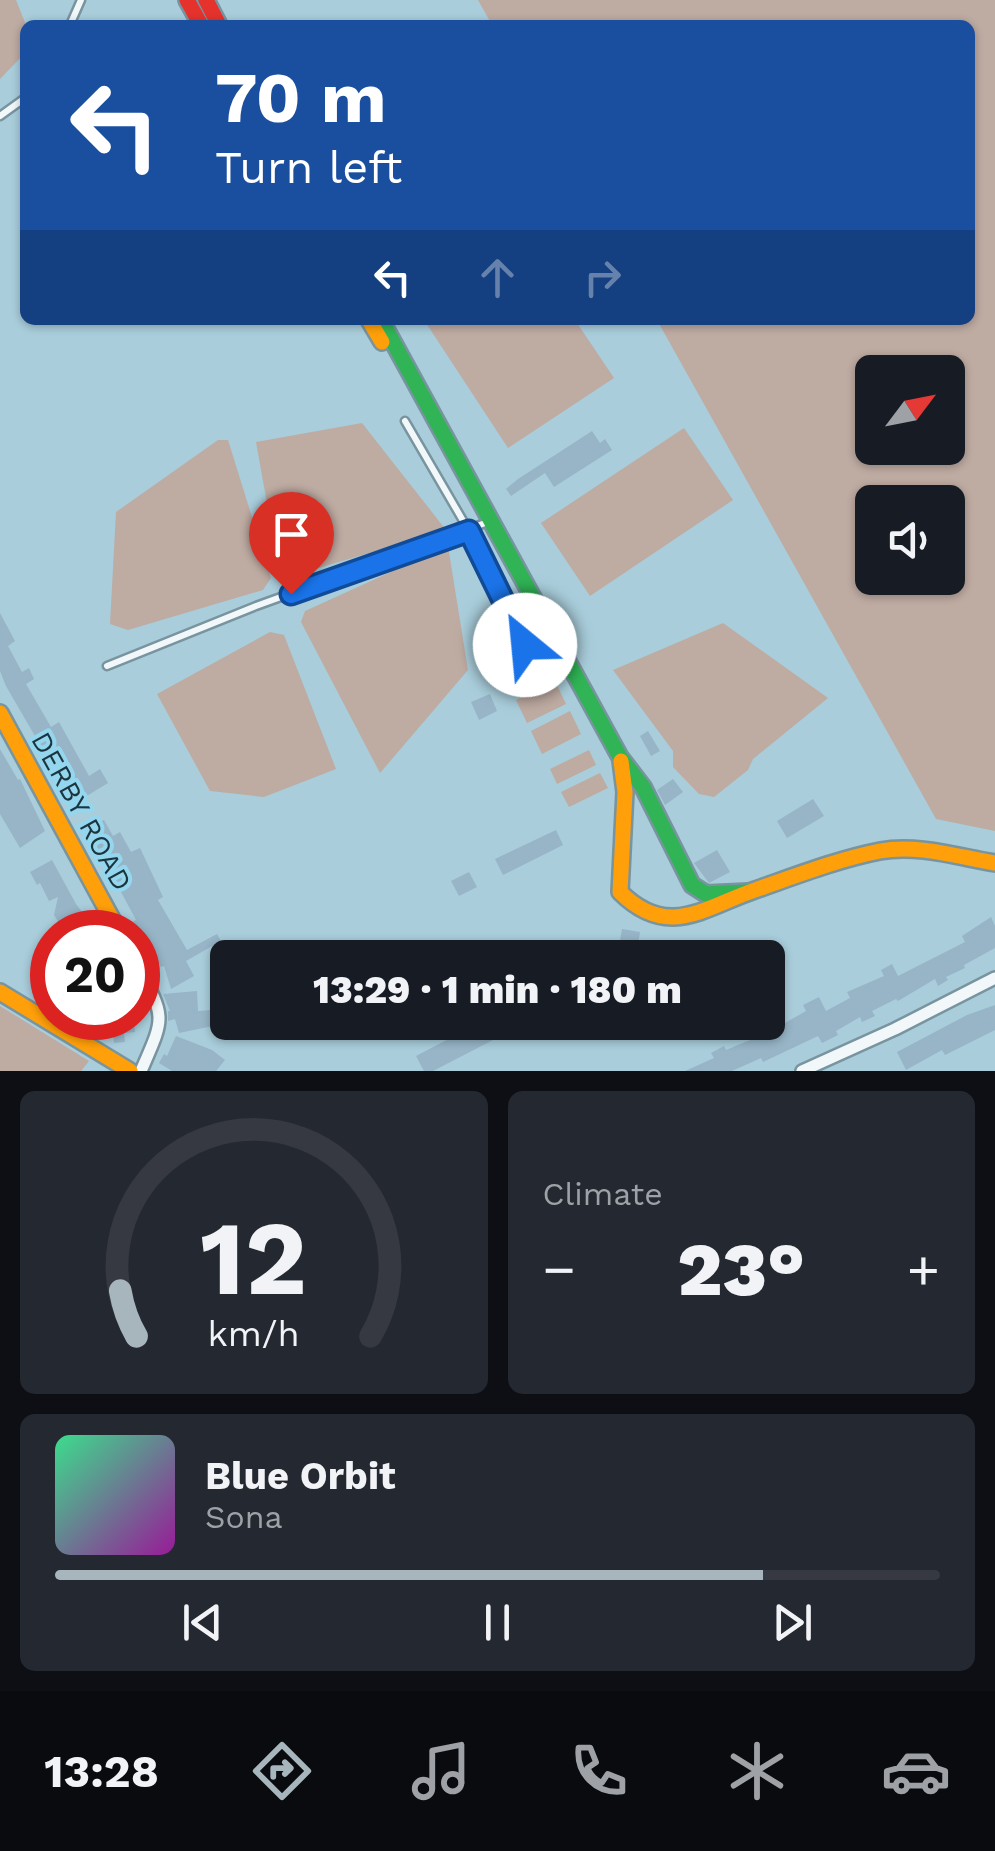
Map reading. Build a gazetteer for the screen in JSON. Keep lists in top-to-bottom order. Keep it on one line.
{"streets":{"street":["DERBY ROAD"]},"north":"top right","page":{"turn":["70 m","Turn left"],"limit":"20","trip":"13:29 · 1 min · 180 m","tile":"Climate","heat":["−","23°","+"],"song":["Blue Orbit","Sona"],"tabs":"13:28","gauge":["12","km/h"]}}
